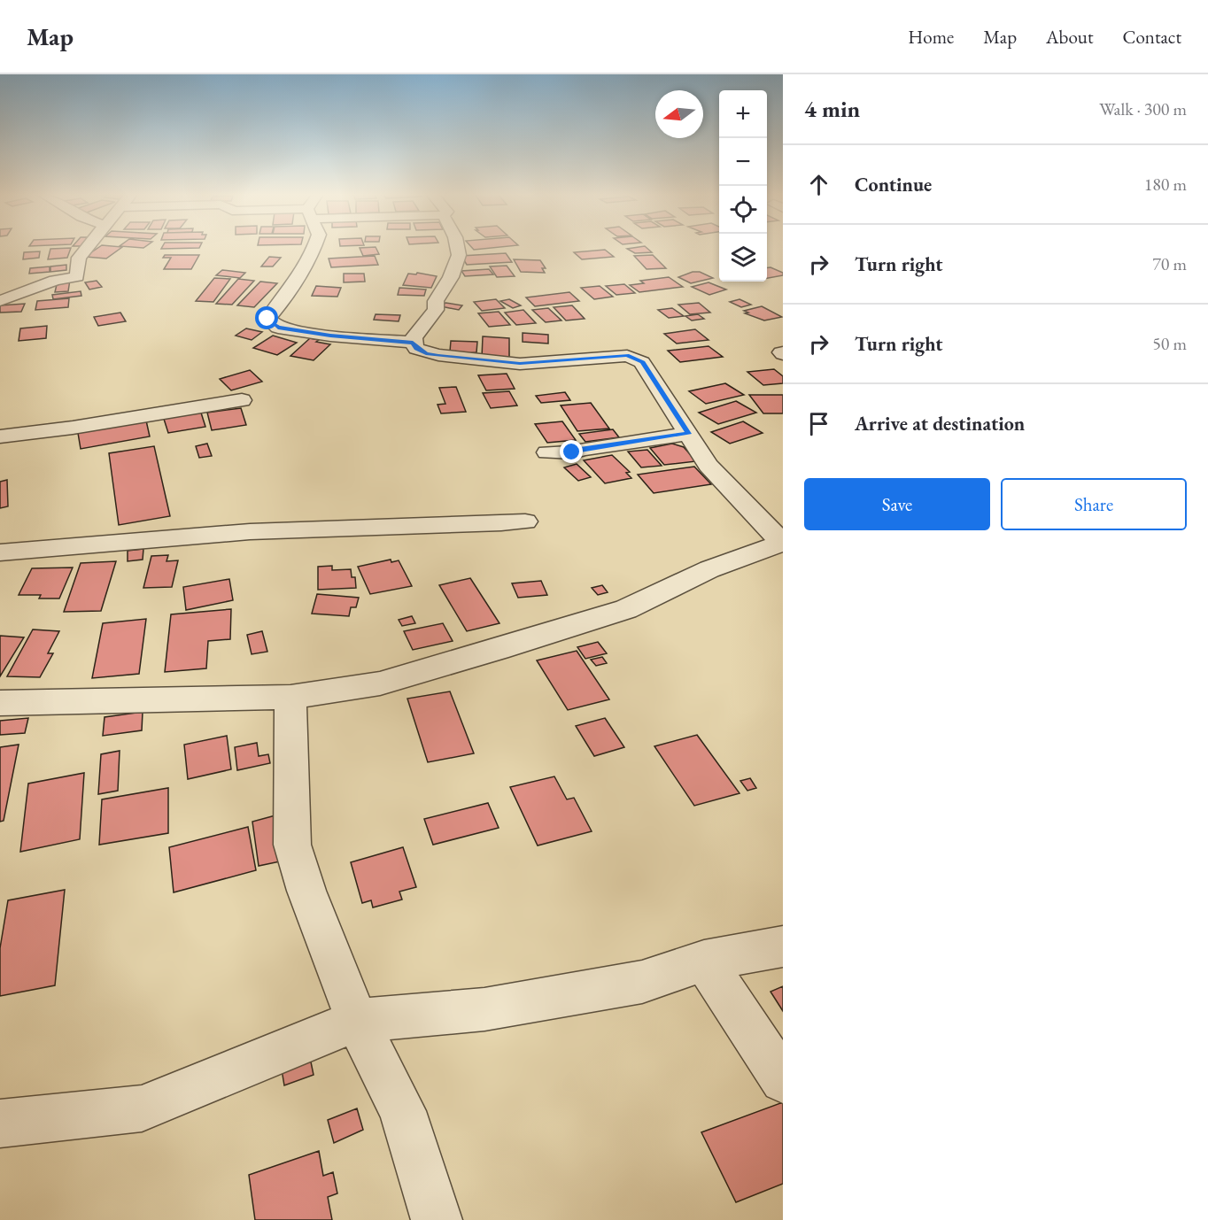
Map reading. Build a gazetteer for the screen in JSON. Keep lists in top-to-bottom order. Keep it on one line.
{"north":"left","page":{"header":"Map","nav":["Home","Map","About","Contact"],"heading":["4 min","Walk · 300 m"],"map_buttons":["+","−"],"list":[["Continue","180 m"],["Turn right","70 m"],["Turn right","50 m"],"Arrive at destination"],"buttons":["Save","Share"]}}
